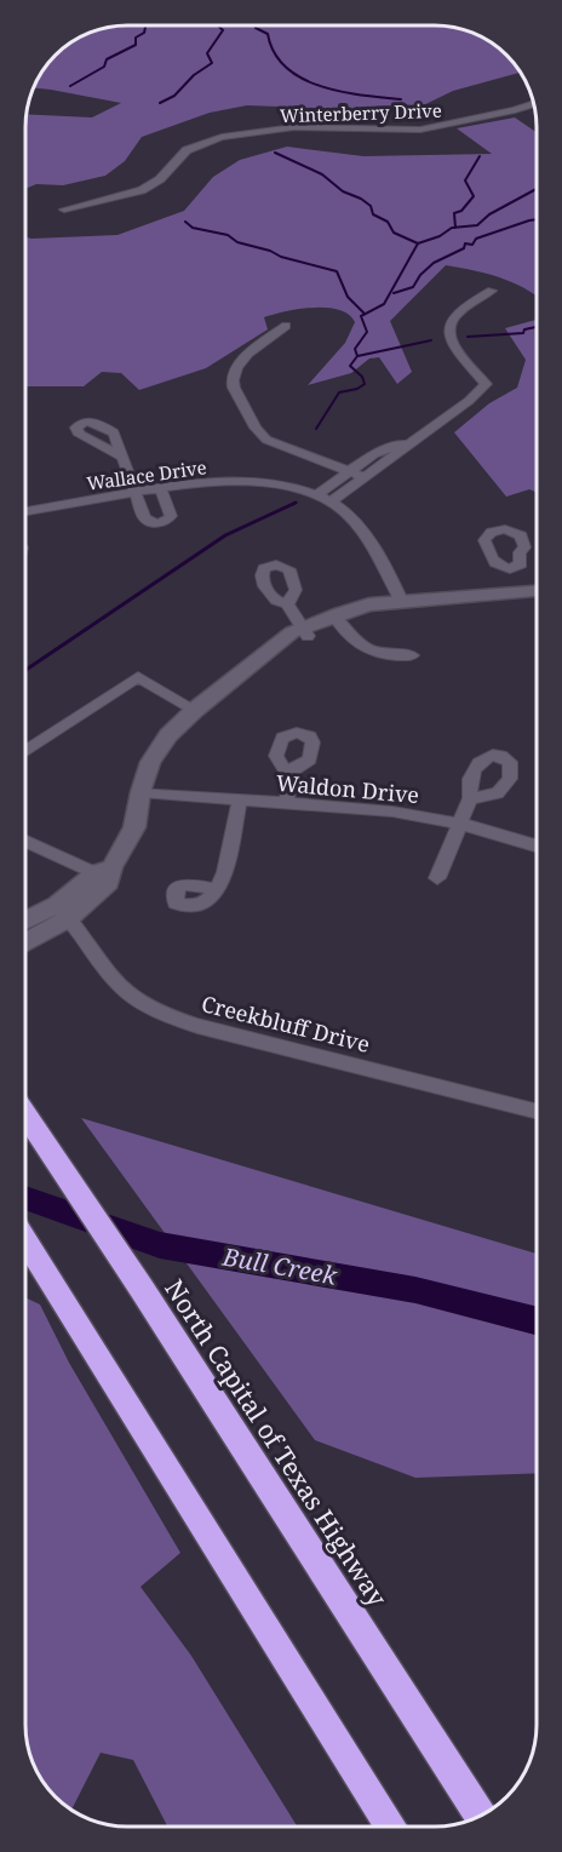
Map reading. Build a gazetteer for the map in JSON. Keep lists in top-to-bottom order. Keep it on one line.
{"streets":{"highway":["North Capital of Texas Highway"],"street":["Winterberry Drive","Wallace Drive","Waldon Drive","Creekbluff Drive"]},"water":["Bull Creek"]}
